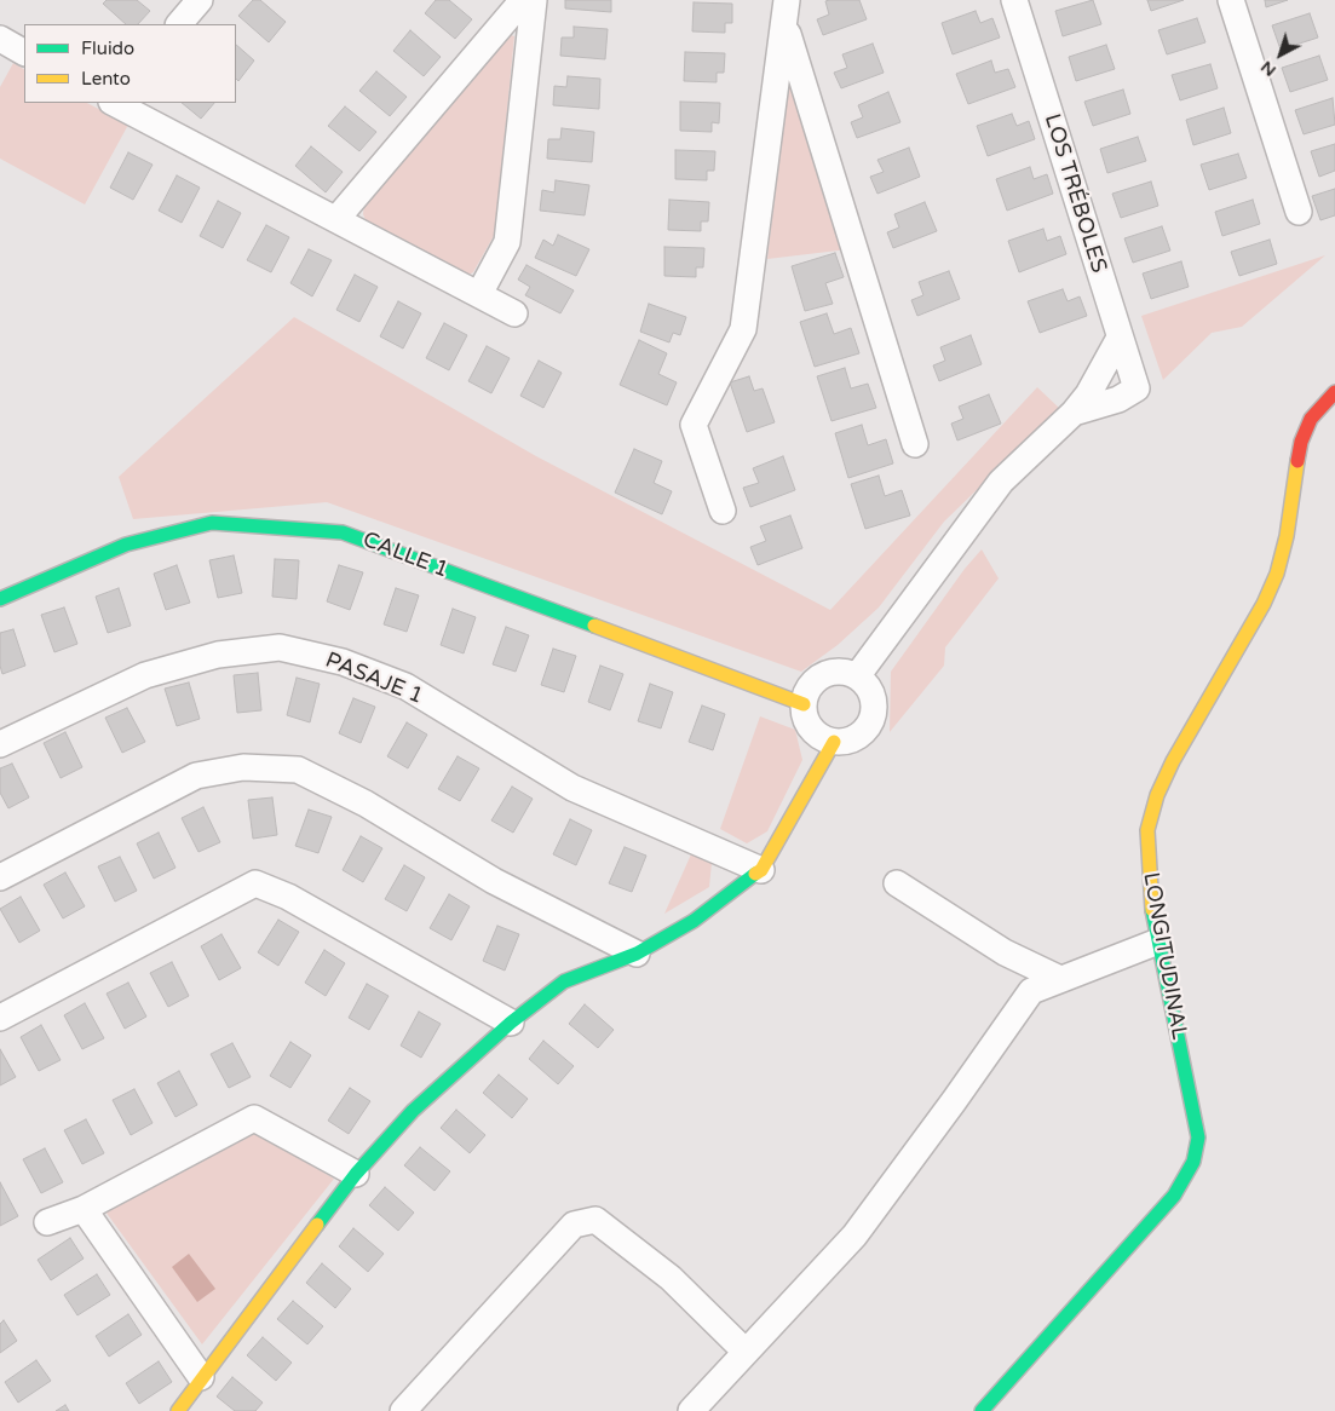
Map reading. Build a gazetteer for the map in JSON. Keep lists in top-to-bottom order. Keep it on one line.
{"streets":{"street":["LOS TRÉBOLES","CALLE 1","PASAJE 1","LONGITUDINAL"]},"legend":["Fluido","Lento"],"north":"bottom left"}
